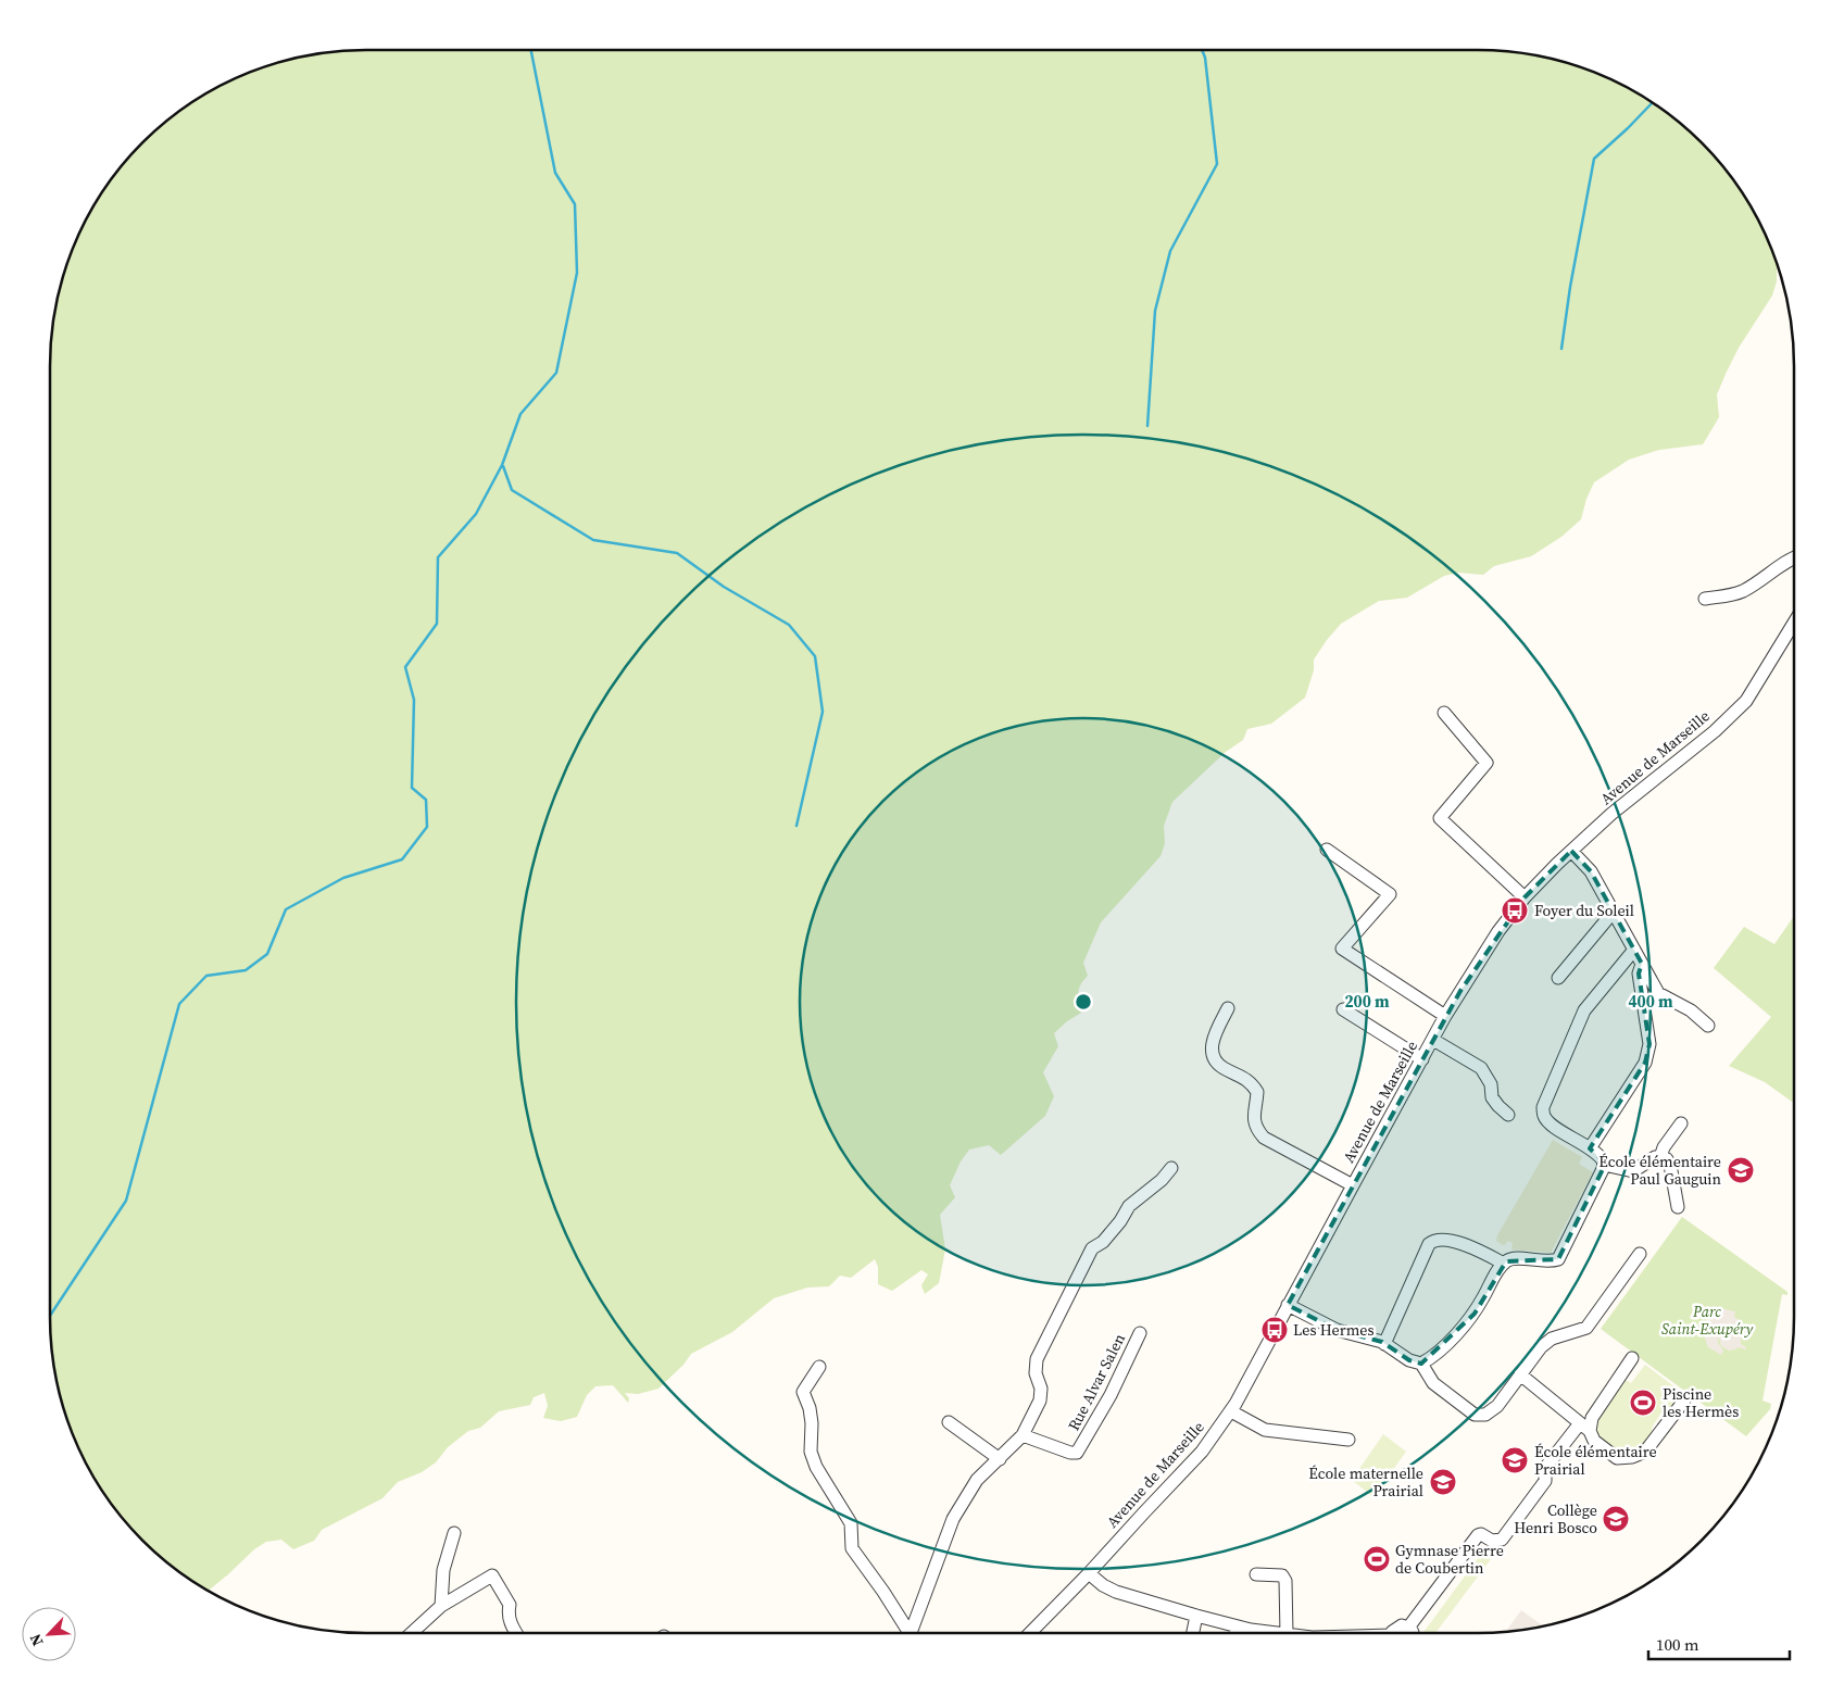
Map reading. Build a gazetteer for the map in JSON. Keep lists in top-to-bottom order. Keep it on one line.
{"streets":{"street":["Avenue de Marseille","Rue Alvar Salen"]},"parks":["Parc Saint-Exupéry"],"places":{"bus stop":["Foyer du Soleil","Les Hermes"],"school or university":["École élémentaire Paul Gauguin","École élémentaire Prairial","École maternelle Prairial","Collège Henri Bosco"],"sports":["Piscine les Hermès","Gymnase Pierre de Coubertin"]},"scale_bar":"100 m","north":"bottom left","rings":["200 m","400 m"]}
